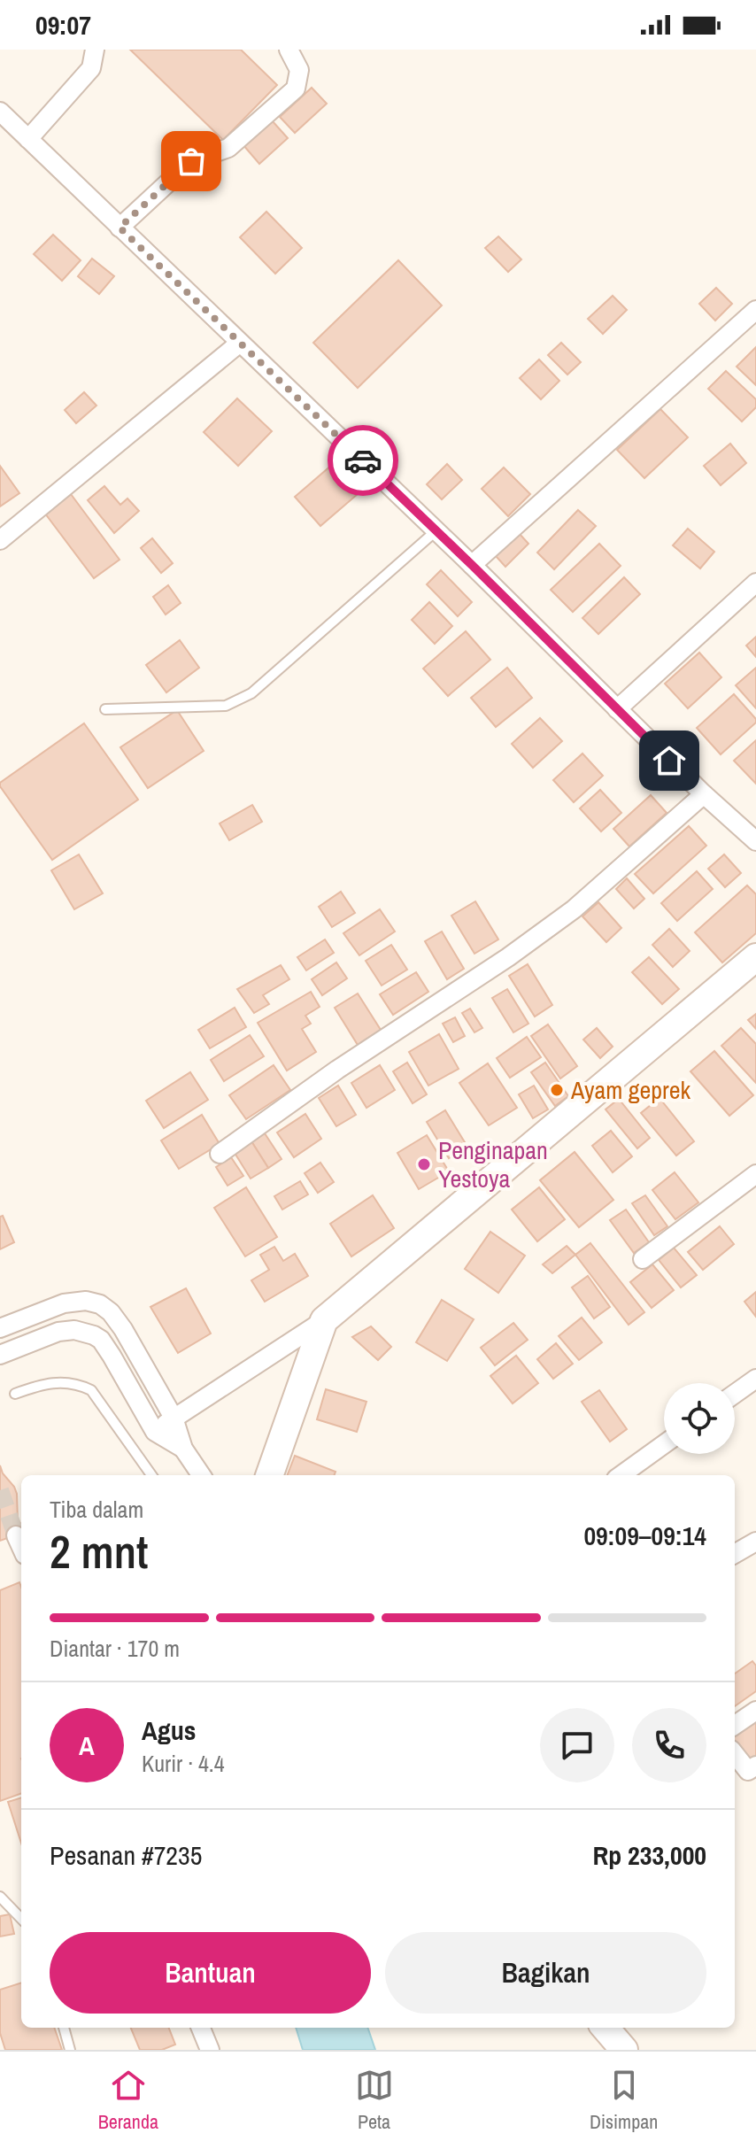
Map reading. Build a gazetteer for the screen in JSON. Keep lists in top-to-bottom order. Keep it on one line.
{"places":["Ayam geprek","Penginapan Yestoya"],"page":{"status":"09:07","heading":["2 mnt","Tiba dalam","09:09–09:14"],"panel":["Agus","Kurir · 4.4","Pesanan #7235","Rp 233,000"],"bar":"Diantar · 170 m","round":"A","buttons":["Bantuan","Bagikan"],"tabs":["Beranda","Peta","Disimpan"]}}
